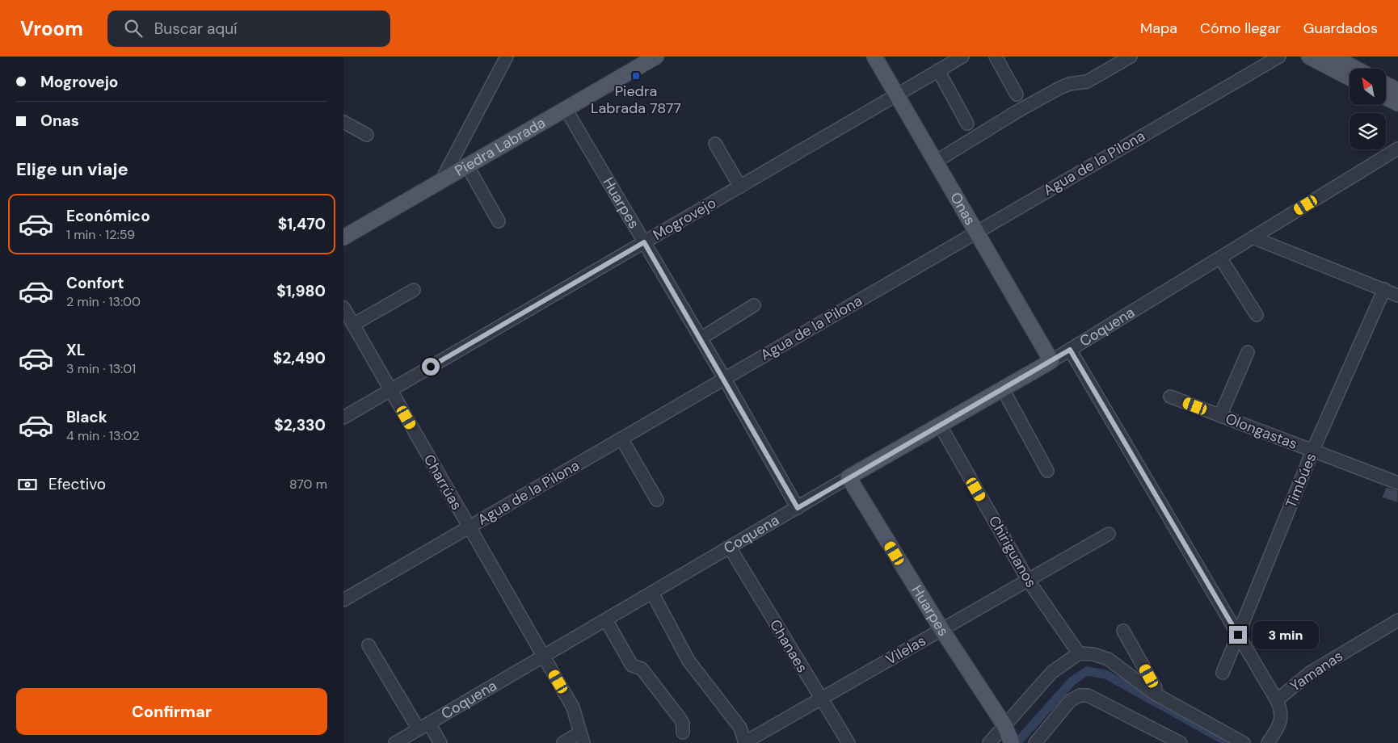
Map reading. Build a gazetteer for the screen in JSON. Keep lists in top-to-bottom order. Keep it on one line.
{"streets":{"main road":["Piedra Labrada","Huarpes","Onas","Coquena"],"street":["Agua de la Pilona","Mogrovejo","Olongastas","Timbúes","Charrúas","Chiriguanos","Chanaes","Vilelas","Yamanas"]},"crossings":[["Piedra Labrada","Huarpes"],["Agua de la Pilona","Huarpes"],["Agua de la Pilona","Onas"],["Agua de la Pilona","Charrúas"],["Huarpes","Mogrovejo"],["Huarpes","Coquena"],["Huarpes","Vilelas"],["Onas","Mogrovejo"],["Onas","Coquena"],["Mogrovejo","Charrúas"],["Coquena","Charrúas"],["Coquena","Chiriguanos"],["Coquena","Chanaes"],["Olongastas","Timbúes"],["Chiriguanos","Vilelas"],["Chanaes","Vilelas"]],"places":{"transit":["Piedra Labrada 7877"]},"north":"top left","page":{"header":"Vroom","search":"Buscar aquí","nav":["Mapa","Cómo llegar","Guardados"],"banner":["Mogrovejo","Onas"],"heading":"Elige un viaje","list":[{"name":"Económico","note":"1 min · 12:59","value":"$1,470"},{"name":"Confort","note":"2 min · 13:00","value":"$1,980"},{"name":"XL","note":"3 min · 13:01","value":"$2,490"},{"name":"Black","note":"4 min · 13:02","value":"$2,330"}],"pay":["Efectivo","870 m"],"bubble":"3 min","buttons":"Confirmar"}}
